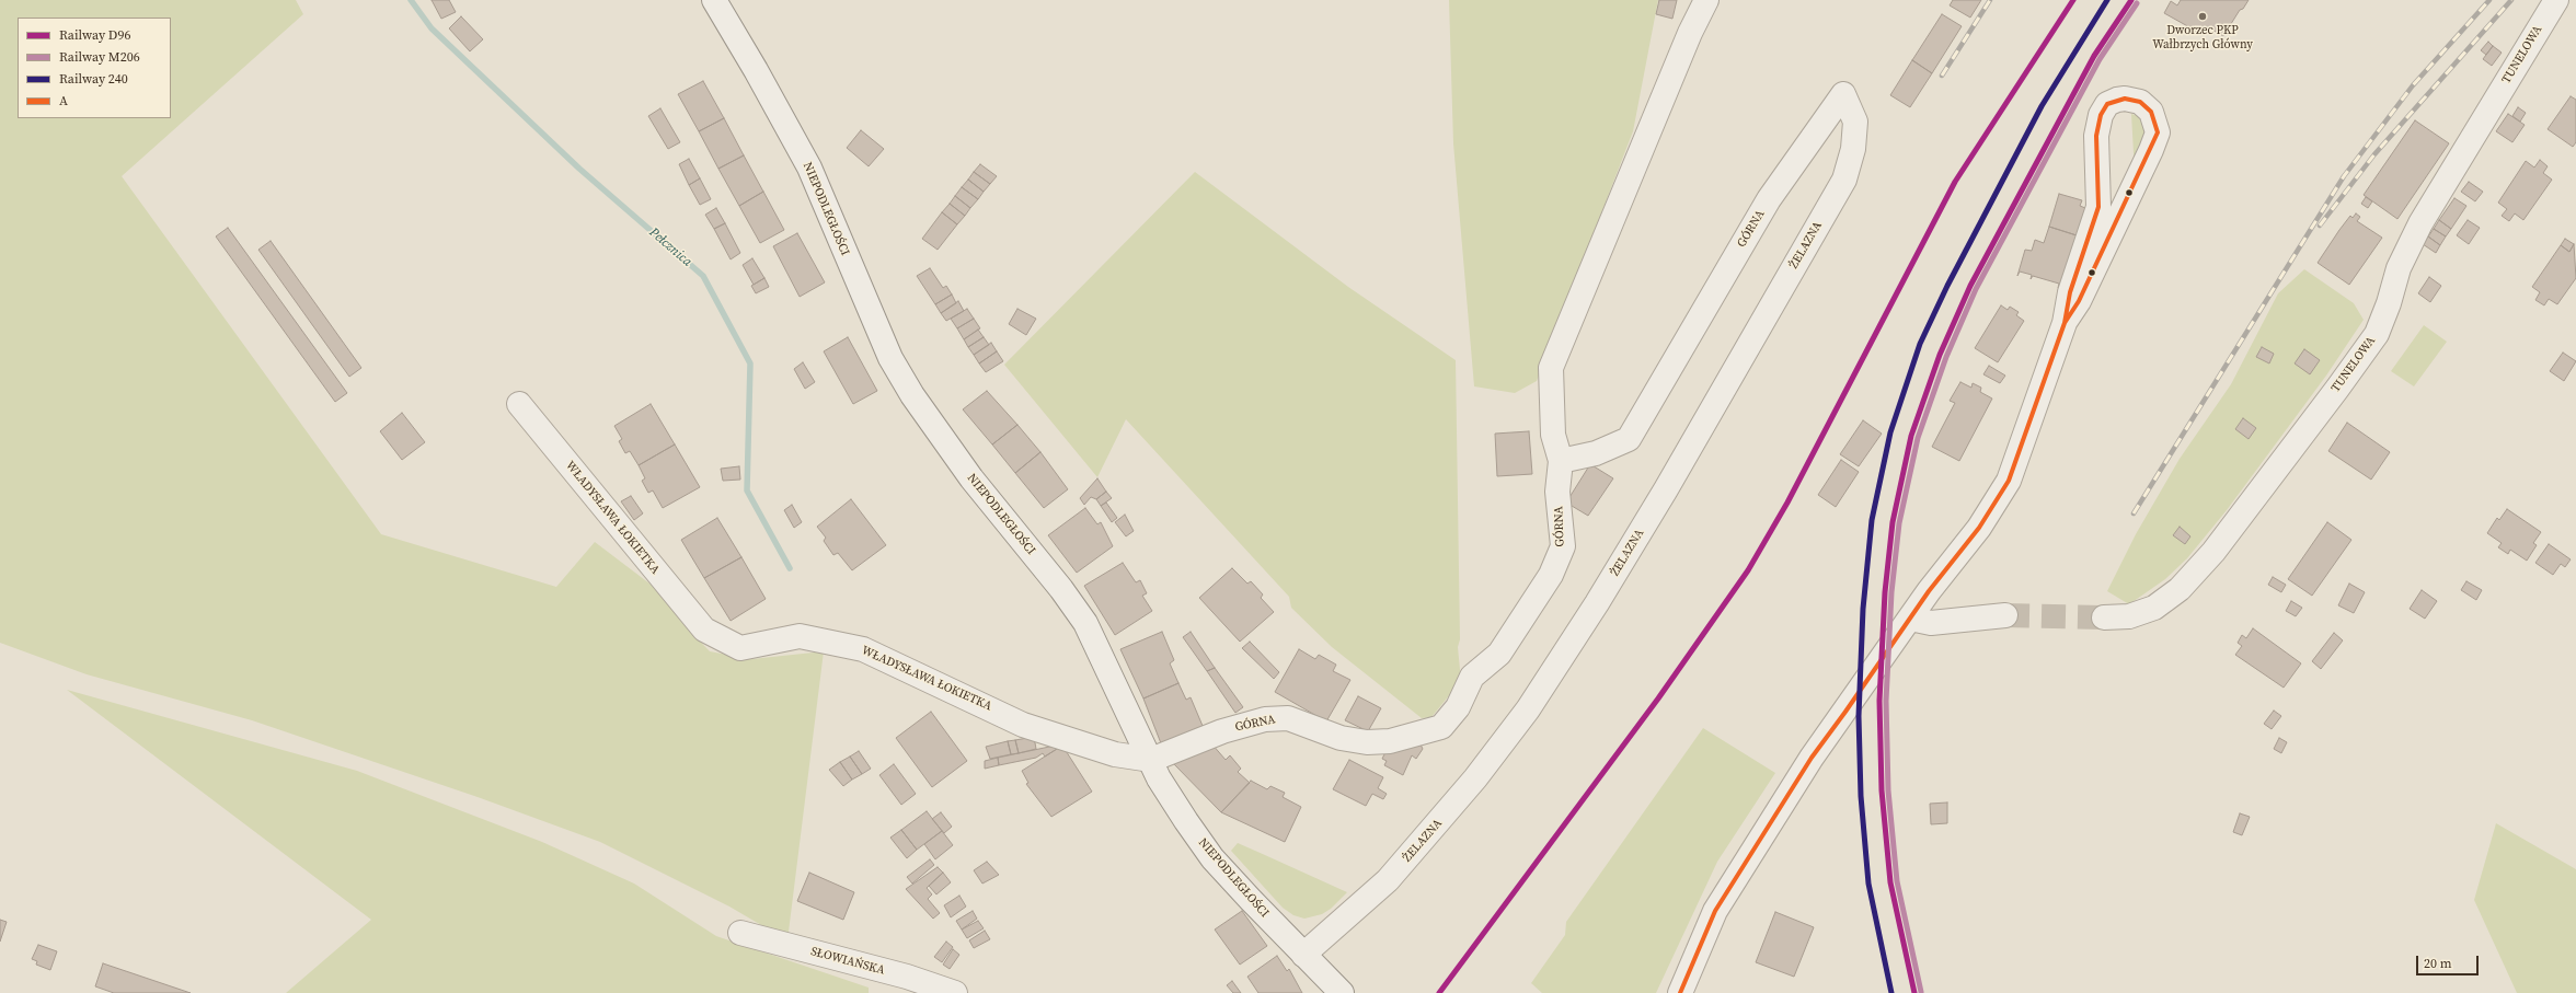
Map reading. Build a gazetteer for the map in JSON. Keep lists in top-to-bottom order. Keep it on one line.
{"streets":{"street":["TUNELOWA","NIEPODLEGŁOŚCI","GÓRNA","ŻELAZNA","WŁADYSŁAWA ŁOKIETKA","SŁOWIAŃSKA"]},"crossings":[["NIEPODLEGŁOŚCI","GÓRNA"],["NIEPODLEGŁOŚCI","ŻELAZNA"],["NIEPODLEGŁOŚCI","WŁADYSŁAWA ŁOKIETKA"],["GÓRNA","ŻELAZNA"],["GÓRNA","WŁADYSŁAWA ŁOKIETKA"]],"water":["Pełcznica"],"places":["Dworzec PKP Wałbrzych Główny"],"lines":["rail line D96","rail line 240","rail line M206","transit line A"],"legend":["Railway D96","Railway M206","Railway 240","A"],"scale_bar":"20 m"}
